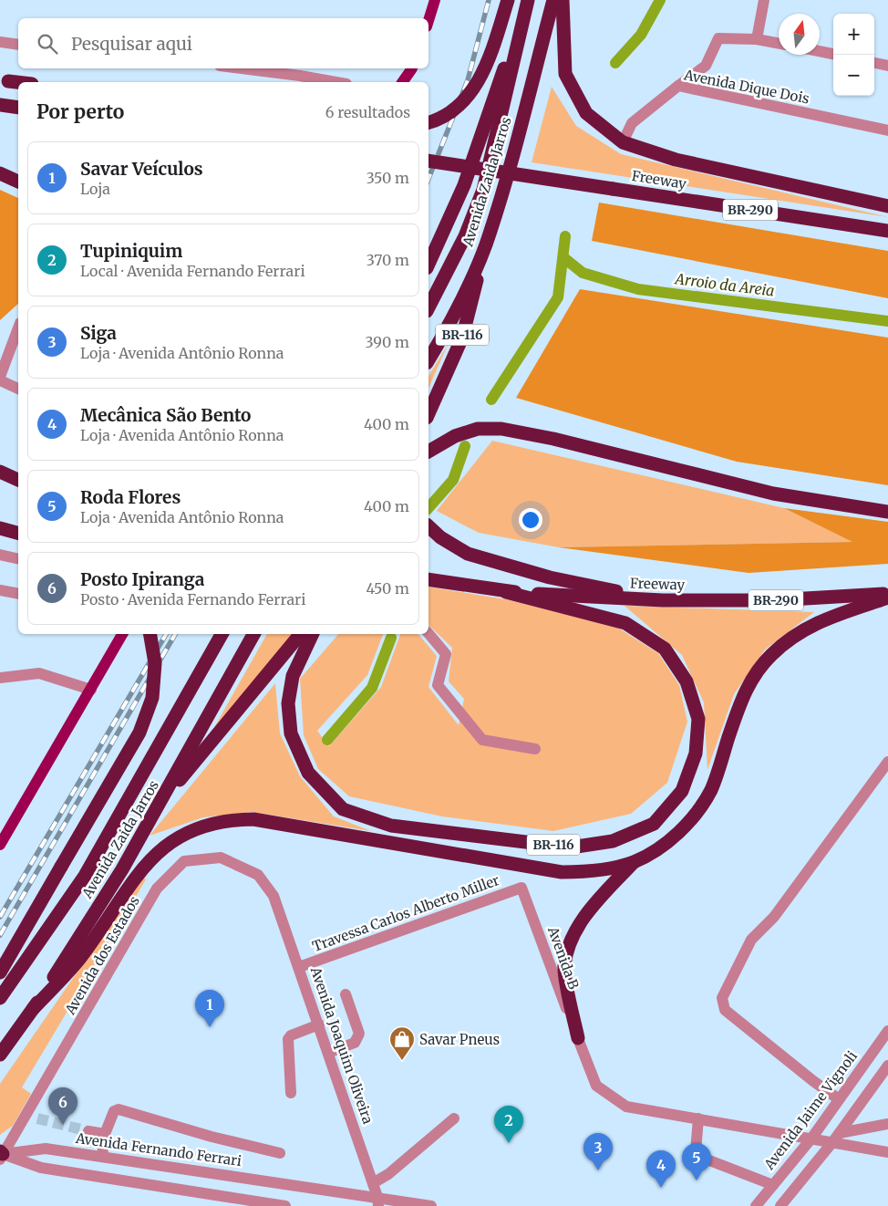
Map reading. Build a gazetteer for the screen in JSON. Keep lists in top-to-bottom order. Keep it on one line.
{"streets":{"highway":["Freeway","Avenida Zaida Jarros","BR-290","BR-116"],"street":["Avenida Dique Dois","Travessa Carlos Alberto Miller","Avenida dos Estados","Avenida B","Avenida Joaquim Oliveira","Avenida Jaime Vignoli","Avenida Fernando Ferrari"]},"crossings":[["Freeway","BR-116"],["Avenida Zaida Jarros","BR-116"],["Travessa Carlos Alberto Miller","Avenida B"],["Travessa Carlos Alberto Miller","Avenida Joaquim Oliveira"],["Avenida dos Estados","Avenida Joaquim Oliveira"],["Avenida dos Estados","Avenida Fernando Ferrari"],["Avenida B","Avenida Jaime Vignoli"],["Avenida Joaquim Oliveira","Avenida Fernando Ferrari"]],"water":["Arroio da Areia"],"places":{"shop":["Savar Pneus"]},"north":"top","page":{"map_buttons":["+","−"],"search":"Pesquisar aqui","heading":["Por perto","6 resultados"],"list":[{"mark":"1","name":"Savar Veículos","note":"Loja","value":"350 m"},{"mark":"2","name":"Tupiniquim","note":"Local · Avenida Fernando Ferrari","value":"370 m"},{"mark":"3","name":"Siga","note":"Loja · Avenida Antônio Ronna","value":"390 m"},{"mark":"4","name":"Mecânica São Bento","note":"Loja · Avenida Antônio Ronna","value":"400 m"},{"mark":"5","name":"Roda Flores","note":"Loja · Avenida Antônio Ronna","value":"400 m"},{"mark":"6","name":"Posto Ipiranga","note":"Posto · Avenida Fernando Ferrari","value":"450 m"}],"pins":["1","6","2","3","5","4"]}}
